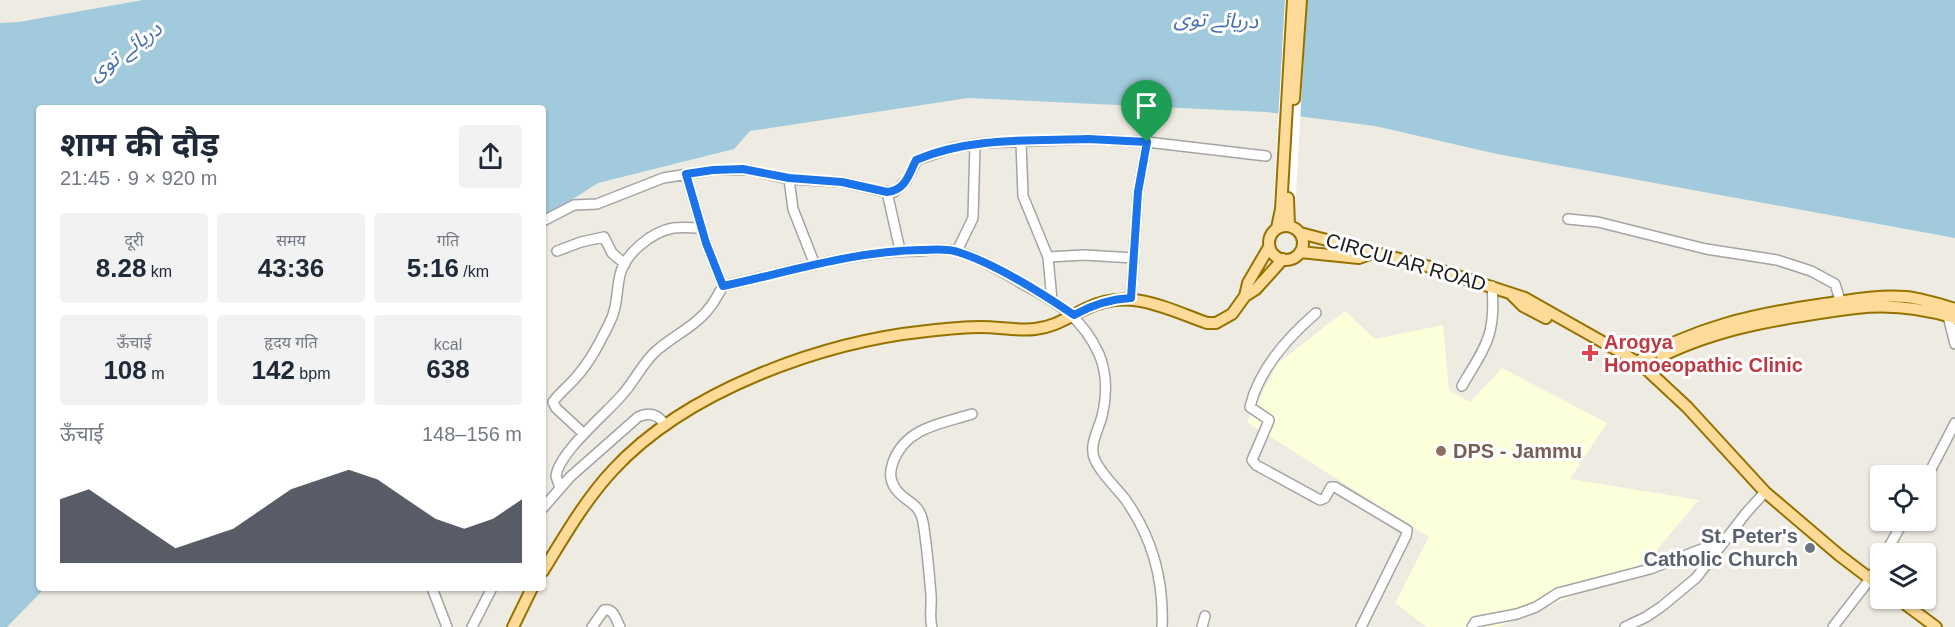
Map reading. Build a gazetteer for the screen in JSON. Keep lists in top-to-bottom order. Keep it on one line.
{"streets":{"main road":["CIRCULAR ROAD"]},"water":["دریائے توی"],"places":{"health":["Arogya Homoeopathic Clinic"],"other":["DPS - Jammu","St. Peter's Catholic Church"]},"page":{"heading":["शाम की दौड़","21:45 · 9 × 920 m"],"stats":[["दूरी","8.28 km"],["समय","43:36"],["गति","5:16 /km"],["ऊँचाई","108 m"],["हृदय गति","142 bpm"],["kcal","638"]],"chart":["ऊँचाई","148–156 m"]}}
